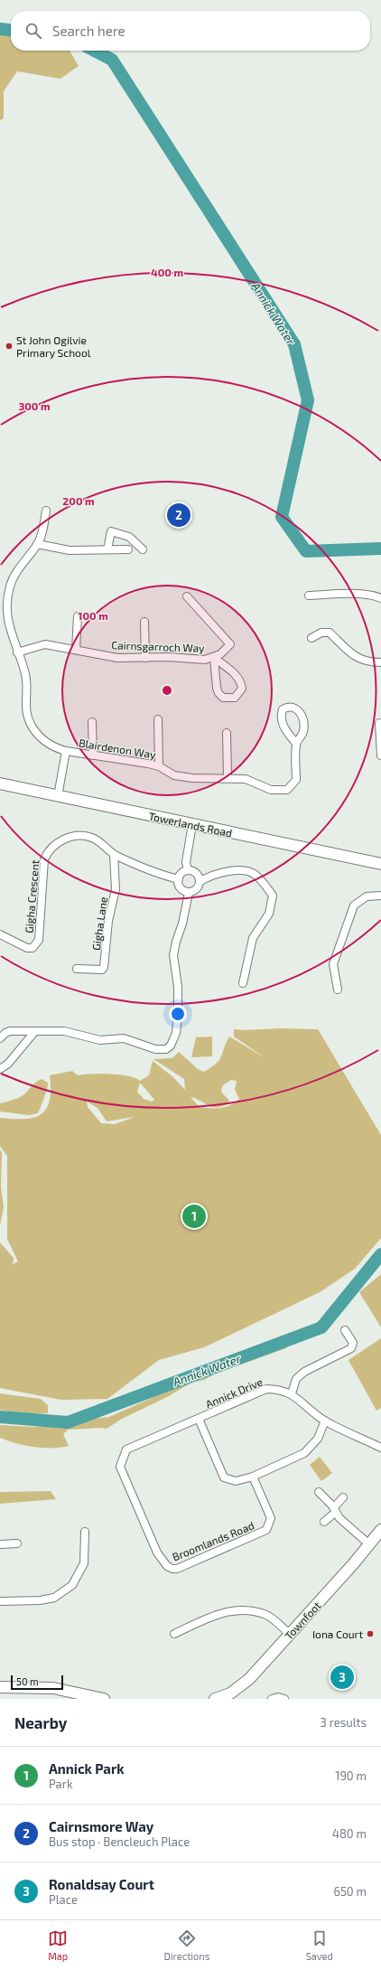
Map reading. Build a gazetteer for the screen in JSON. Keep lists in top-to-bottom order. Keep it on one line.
{"streets":{"street":["Cairnsgarroch Way","Blairdenon Way","Towerlands Road","Gigha Crescent","Gigha Lane","Annick Drive","Broomlands Road","Townfoot"]},"crossings":[["Blairdenon Way","Towerlands Road"],["Gigha Crescent","Gigha Lane"],["Annick Drive","Broomlands Road"]],"water":["Annick Water"],"places":["St John Ogilvie Primary School","Iona Court"],"scale_bar":"50 m","page":{"search":"Search here","pins":["2","1","3"],"scale":"50 m","heading":["Nearby","3 results"],"list":[{"mark":"1","name":"Annick Park","note":"Park","value":"190 m"},{"mark":"2","name":"Cairnsmore Way","note":"Bus stop · Bencleuch Place","value":"480 m"},{"mark":"3","name":"Ronaldsay Court","note":"Place","value":"650 m"}],"nav":["Map","Directions","Saved"]},"rings":["400 m","300 m","200 m","100 m"]}
